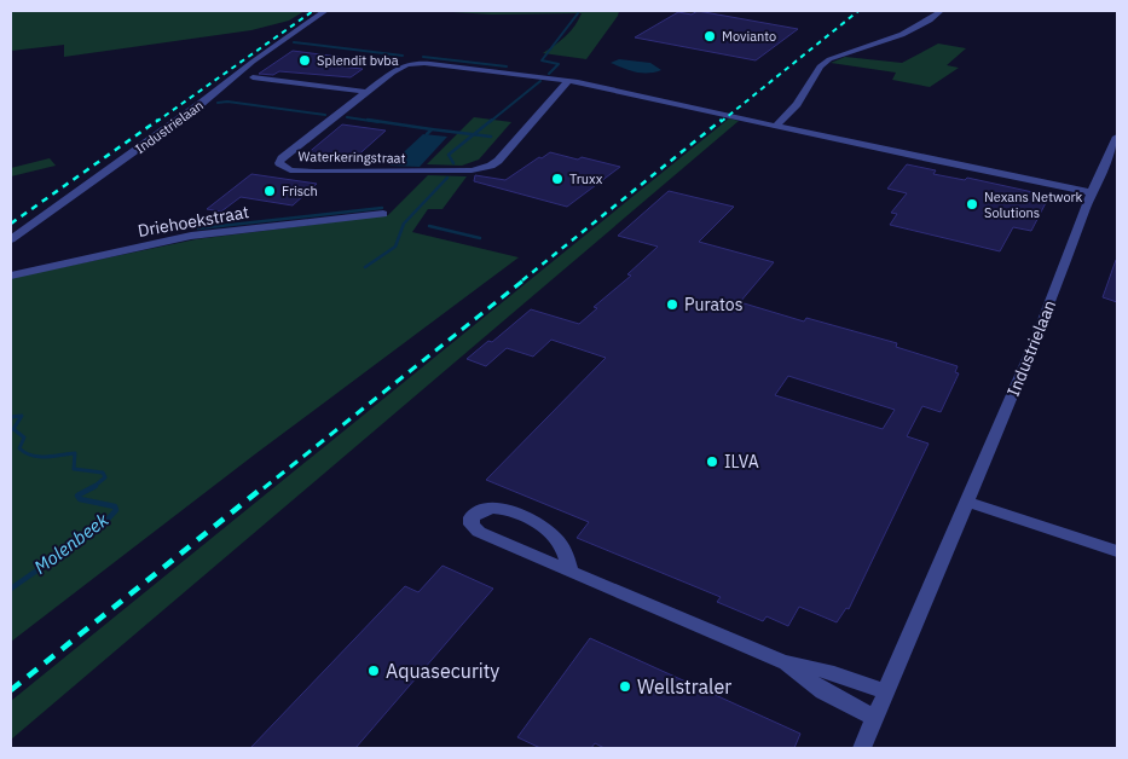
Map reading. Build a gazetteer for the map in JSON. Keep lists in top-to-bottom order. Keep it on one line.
{"streets":{"street":["Industrielaan","Waterkeringstraat","Driehoekstraat"]},"water":["Molenbeek"],"places":["Movianto","Splendit bvba","Truxx","Frisch","Nexans Network Solutions","Puratos","ILVA","Aquasecurity","Wellstraler"]}
